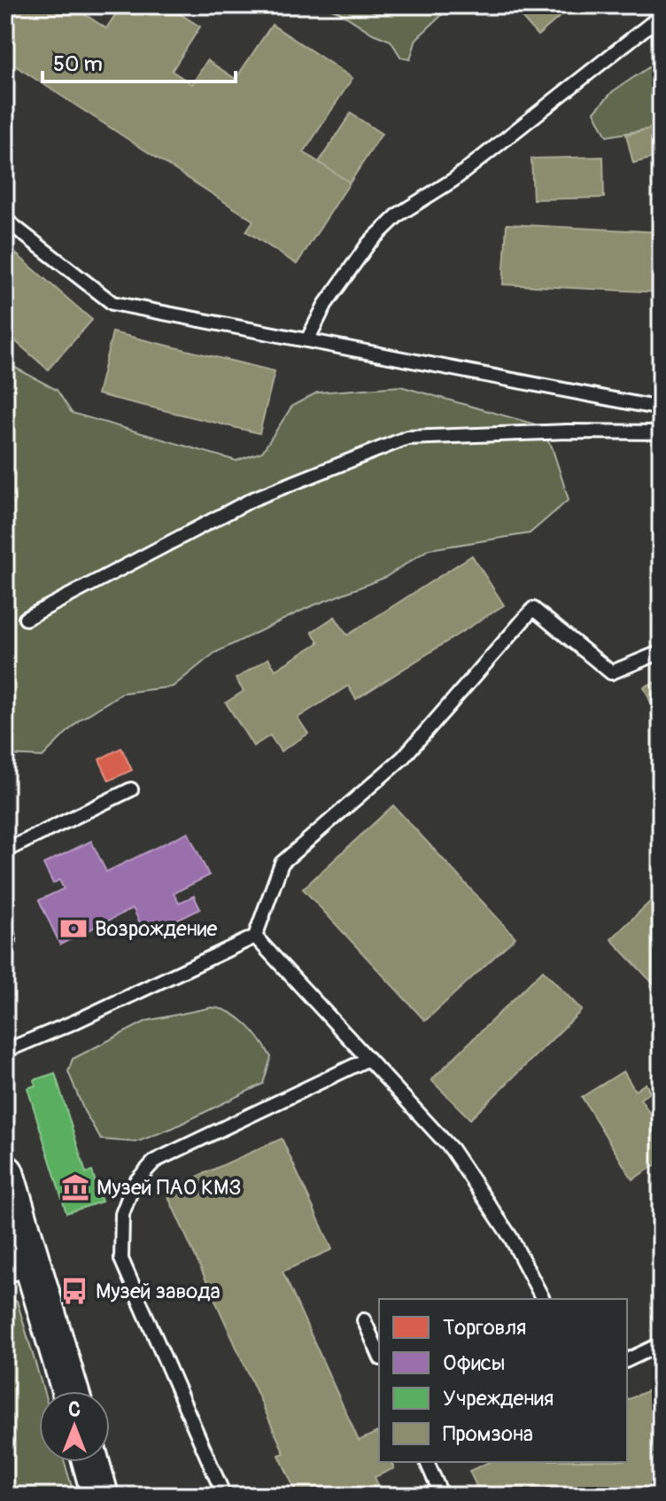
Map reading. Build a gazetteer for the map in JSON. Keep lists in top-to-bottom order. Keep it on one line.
{"places":{"bank":["Возрождение"],"museum":["Музей ПАО КМЗ"],"bus stop":["Музей завода"]},"legend":["Торговля","Офисы","Учреждения","Промзона"],"scale_bar":"50 m","north":"top"}
